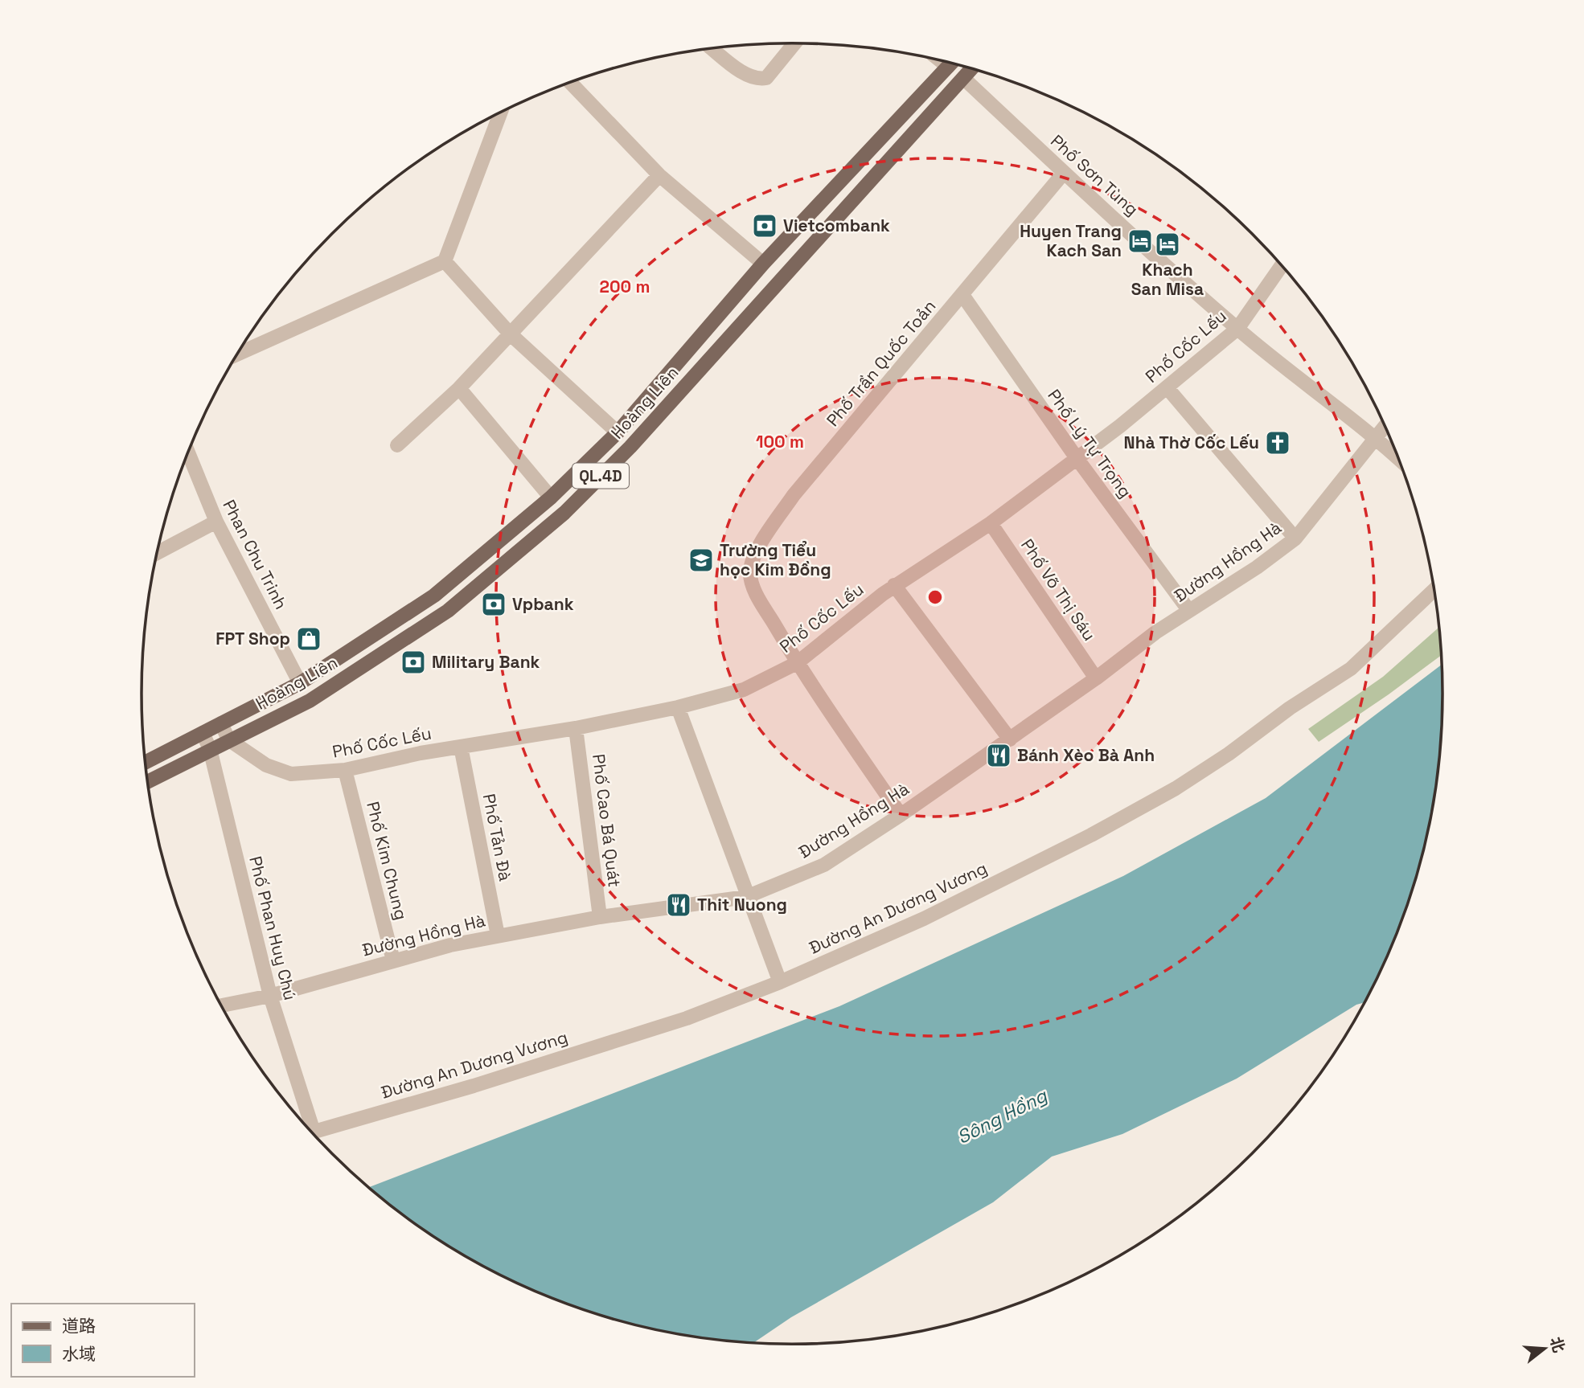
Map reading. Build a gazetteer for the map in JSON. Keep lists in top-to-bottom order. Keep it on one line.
{"streets":{"main road":["Hoàng Liên","QL.4D"],"street":["Phố Sơn Tùng","Phố Cốc Lếu","Phố Trần Quốc Toản","Phố Lý Tự Trọng","Phan Chu Trinh","Đường Hồng Hà","Phố Võ Thị Sáu","Phố Cao Bá Quát","Phố Tản Đà","Phố Kim Chung","Đường An Dương Vương","Phố Phan Huy Chú"]},"crossings":[["Phố Sơn Tùng","Phố Cốc Lếu"],["Phố Sơn Tùng","Phố Trần Quốc Toản"],["Phố Sơn Tùng","Hoàng Liên"],["Phố Sơn Tùng","Đường Hồng Hà"],["Phố Cốc Lếu","Phố Trần Quốc Toản"],["Phố Cốc Lếu","Hoàng Liên"],["Phố Cốc Lếu","Phố Lý Tự Trọng"],["Phố Cốc Lếu","Phố Võ Thị Sáu"],["Phố Cốc Lếu","Phố Cao Bá Quát"],["Phố Cốc Lếu","Phố Tản Đà"],["Phố Cốc Lếu","Phố Kim Chung"],["Phố Trần Quốc Toản","Phố Lý Tự Trọng"],["Phố Trần Quốc Toản","Đường Hồng Hà"],["Hoàng Liên","Phan Chu Trinh"],["Hoàng Liên","Phố Phan Huy Chú"],["Phố Lý Tự Trọng","Đường Hồng Hà"],["Đường Hồng Hà","Phố Võ Thị Sáu"],["Đường Hồng Hà","Phố Cao Bá Quát"],["Đường Hồng Hà","Phố Tản Đà"],["Đường Hồng Hà","Phố Kim Chung"],["Đường Hồng Hà","Phố Phan Huy Chú"]],"water":["Sông Hồng"],"places":{"bank":["Vietcombank","Vpbank","Military Bank"],"hotel":["Huyen Trang Kach San","Khach San Misa"],"church":["Nhà Thờ Cốc Lếu"],"school or university":["Trường Tiểu học Kim Đồng"],"shop":["FPT Shop"],"restaurant":["Bánh Xèo Bà Anh","Thit Nuong"]},"legend":["道路","水域"],"north":"right","rings":["200 m","100 m"]}
